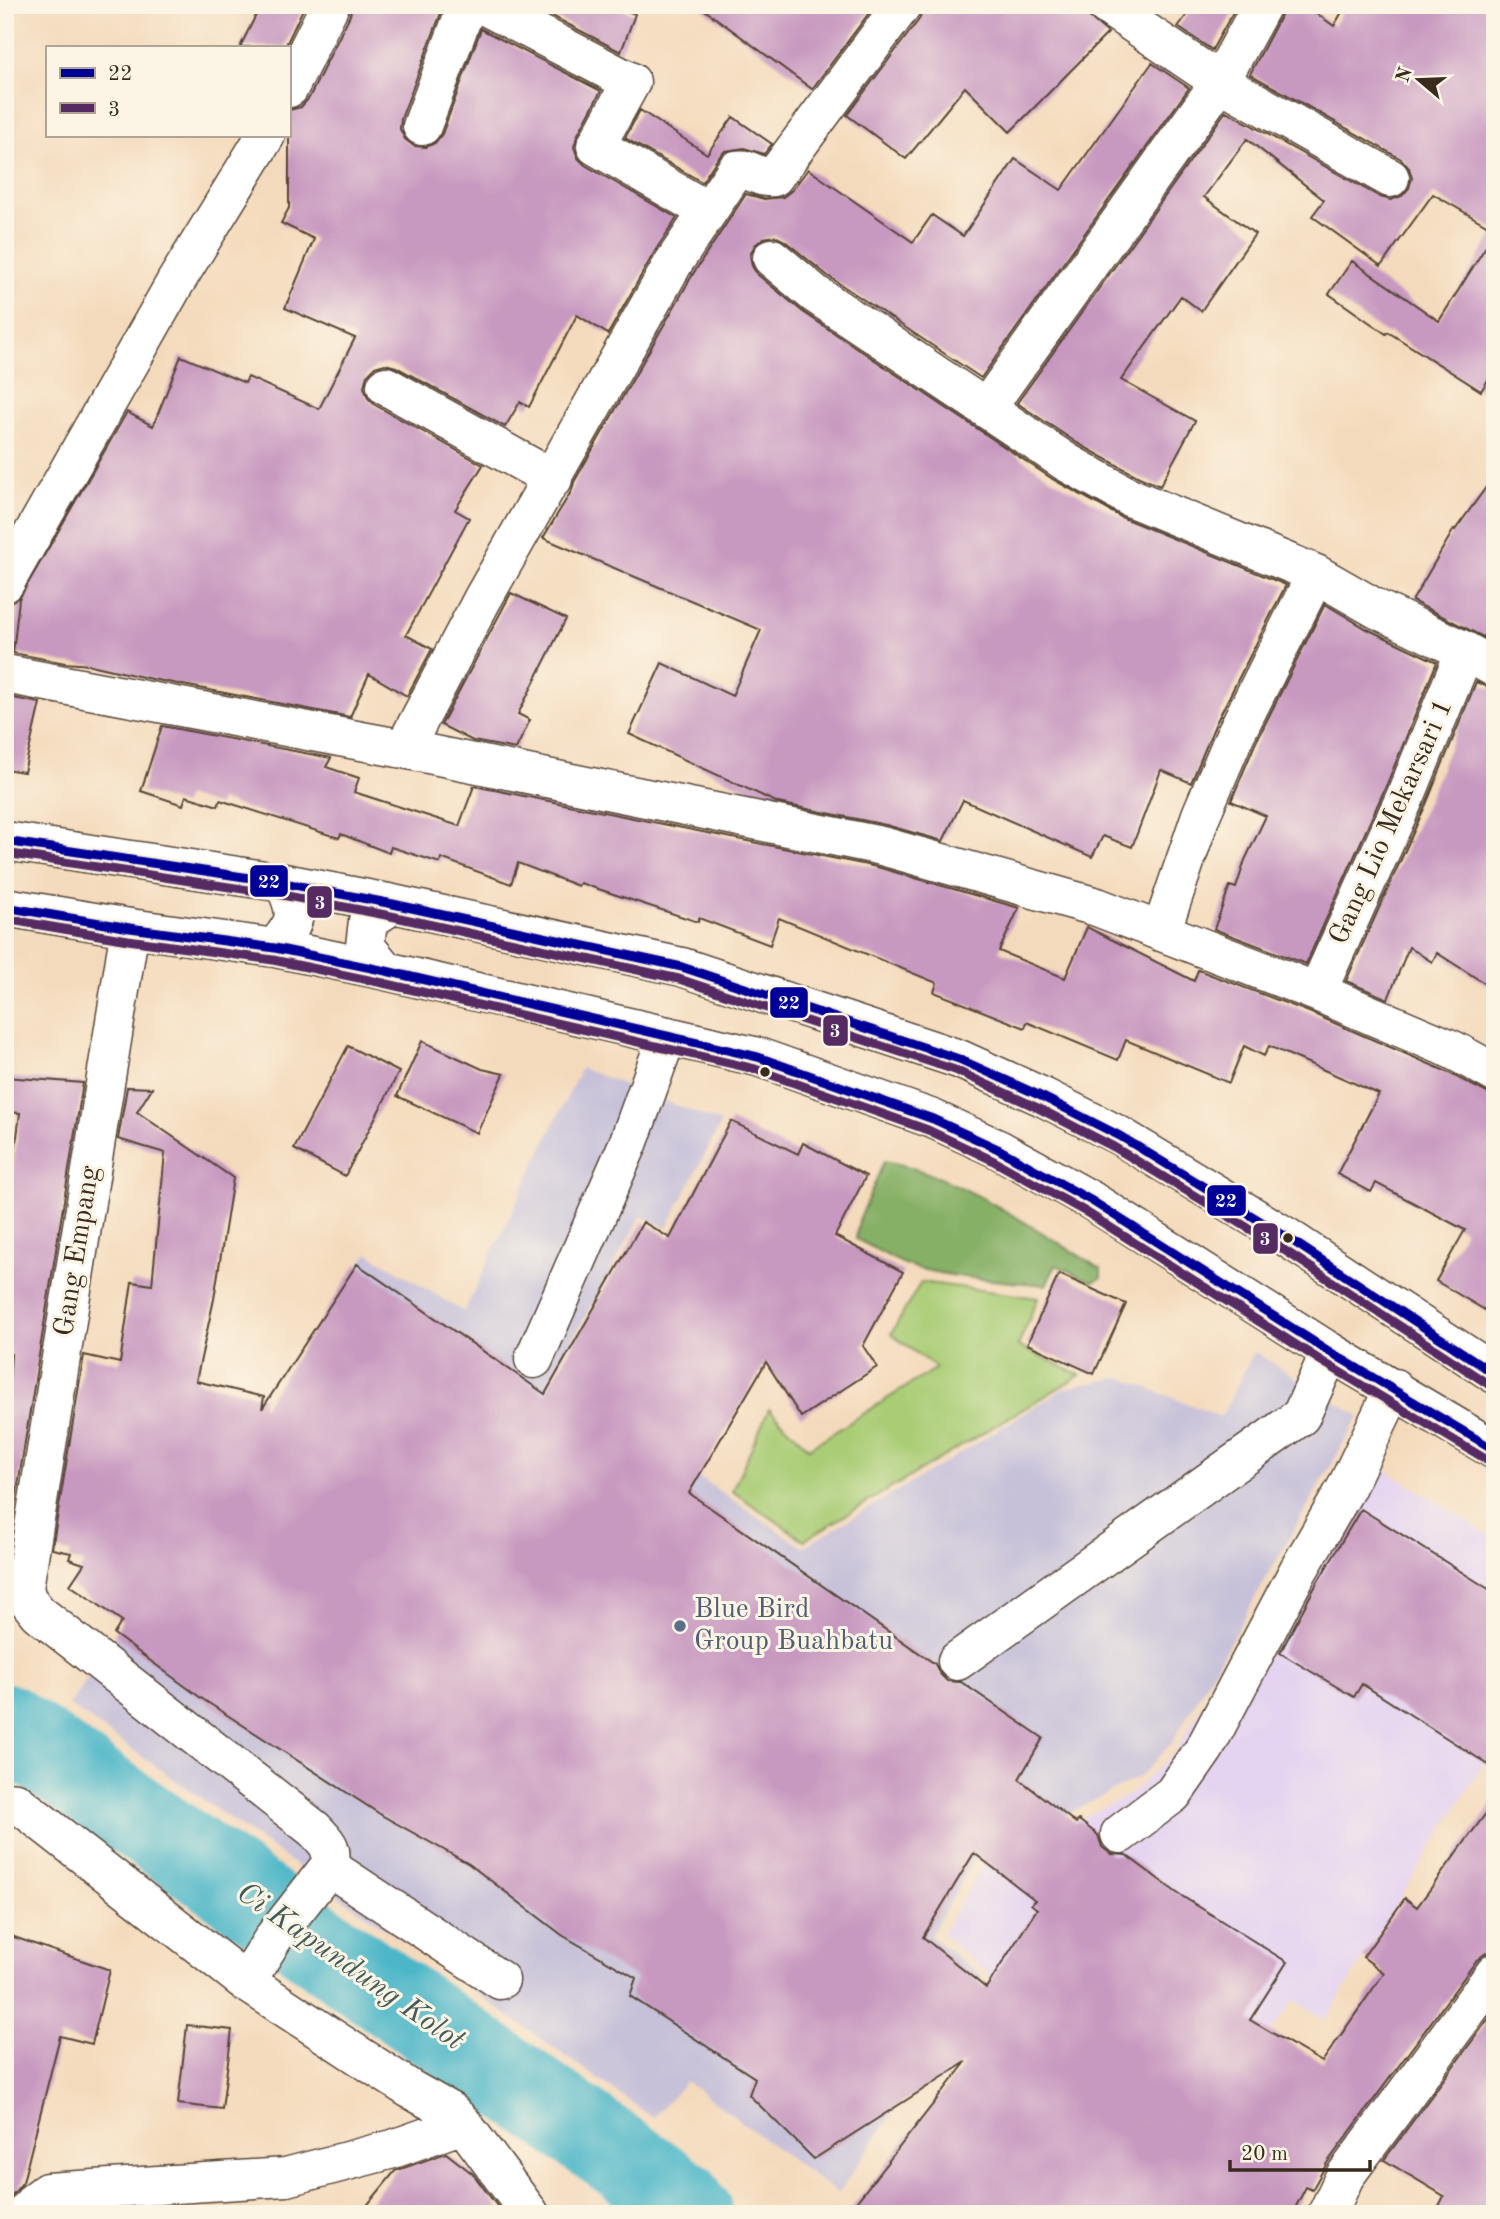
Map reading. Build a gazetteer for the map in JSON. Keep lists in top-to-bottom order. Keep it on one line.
{"streets":{"street":["Gang Lio Mekarsari 1","Gang Empang"]},"water":["Ci Kapundung Kolot"],"places":["Blue Bird Group Buahbatu"],"lines":["transit line 22","transit line 3"],"legend":["22","3"],"scale_bar":"20 m","north":"left"}
